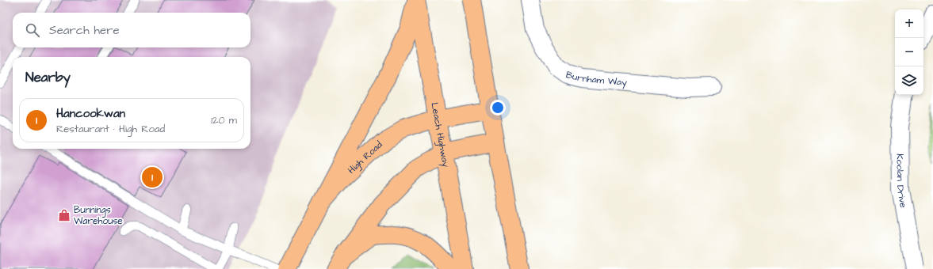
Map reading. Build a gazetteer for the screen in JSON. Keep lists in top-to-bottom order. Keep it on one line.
{"streets":{"main road":["Leach Highway","High Road"],"street":["Burnham Way","Koolan Drive"]},"crossings":[["Leach Highway","High Road"]],"places":{"shop":["Bunnings Warehouse"]},"page":{"map_buttons":["+","−"],"search":"Search here","heading":"Nearby","list":[{"mark":"1","name":"Hancookwan","note":"Restaurant · High Road","value":"120 m"}],"pins":"1"}}
